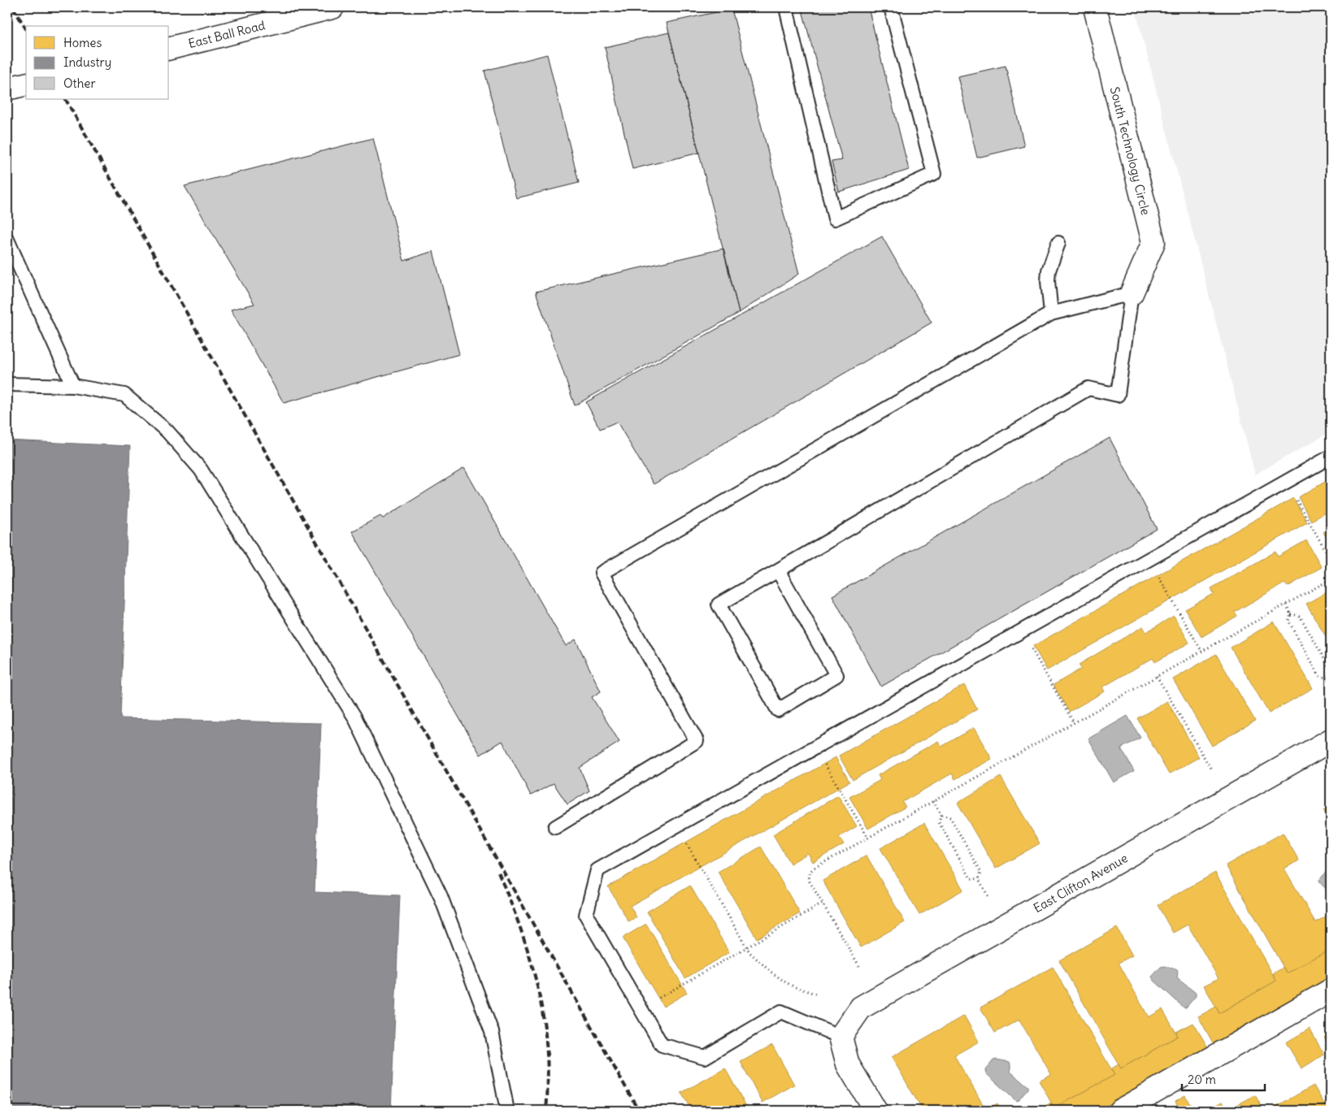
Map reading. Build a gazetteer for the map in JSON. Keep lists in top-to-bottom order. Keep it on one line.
{"streets":{"street":["East Ball Road","South Technology Circle","East Clifton Avenue"]},"legend":["Homes","Industry","Other"],"scale_bar":"20 m"}
